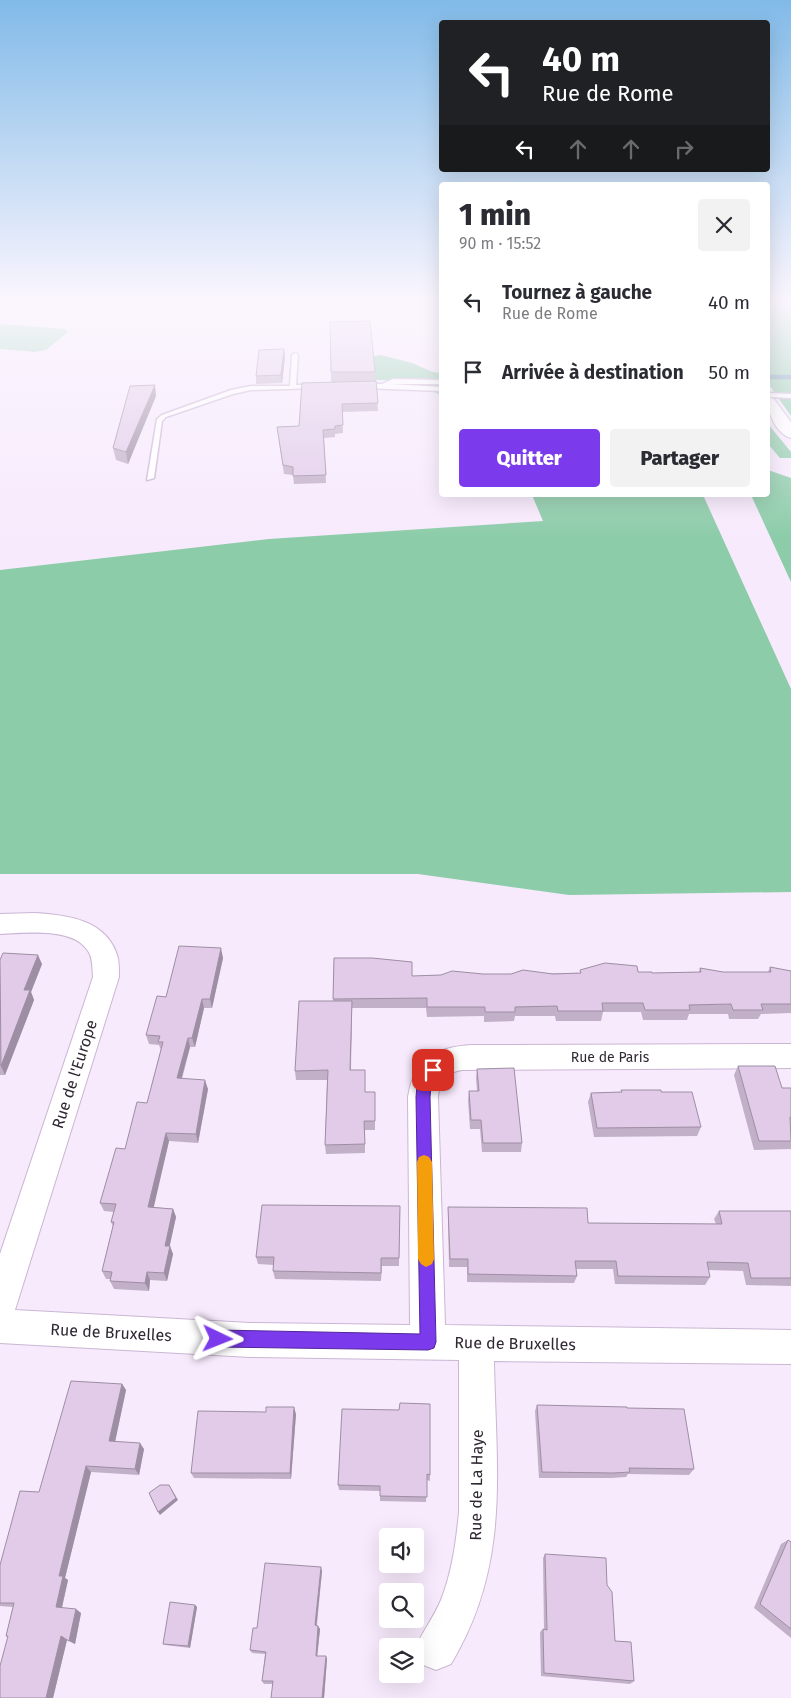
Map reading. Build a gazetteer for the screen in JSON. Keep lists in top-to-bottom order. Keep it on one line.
{"streets":{"street":["Rue de Paris","Rue de l'Europe","Rue de Bruxelles","Rue de La Haye"]},"crossings":[["Rue de Paris","Rue de Bruxelles"],["Rue de Bruxelles","Rue de La Haye"]],"page":{"turn":["40 m","Rue de Rome"],"heading":["1 min","90 m · 15:52"],"list":[{"name":"Tournez à gauche","note":"Rue de Rome","value":"40 m"},{"name":"Arrivée à destination","value":"50 m"}],"buttons":["Quitter","Partager"]}}
